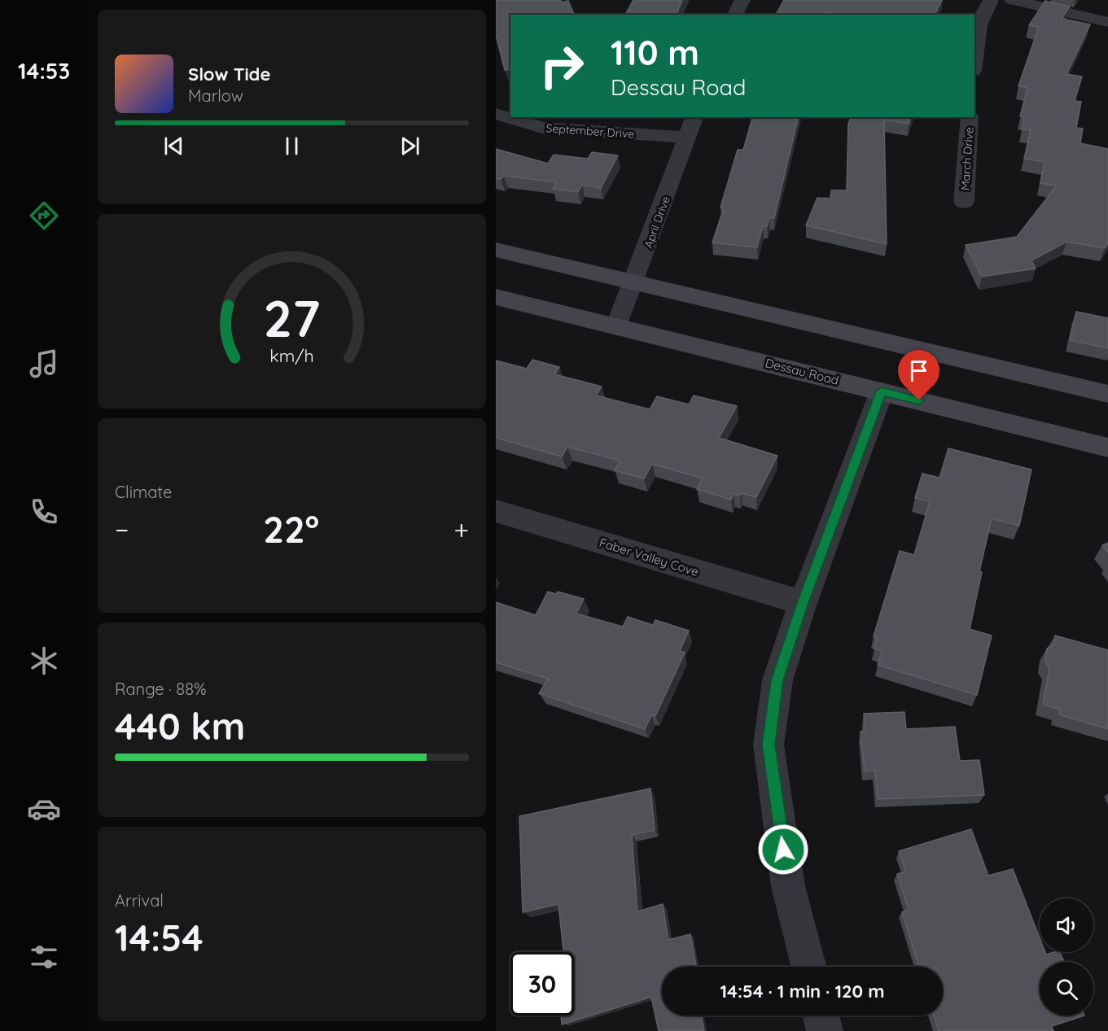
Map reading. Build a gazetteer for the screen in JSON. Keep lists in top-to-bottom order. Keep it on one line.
{"streets":{"main road":["Dessau Road"],"street":["September Drive","March Drive","April Drive","Faber Valley Cove"]},"crossings":[["September Drive","April Drive"],["April Drive","Dessau Road"]],"page":{"tabs":"14:53","turn":["110 m","Dessau Road"],"song":["Slow Tide","Marlow"],"tile":["Climate",["Range · 88%","440 km"],["Arrival","14:54"]],"heat":["−","22°","+"],"limit":"30","trip":"14:54 · 1 min · 120 m","gauge":["27","km/h"]}}
